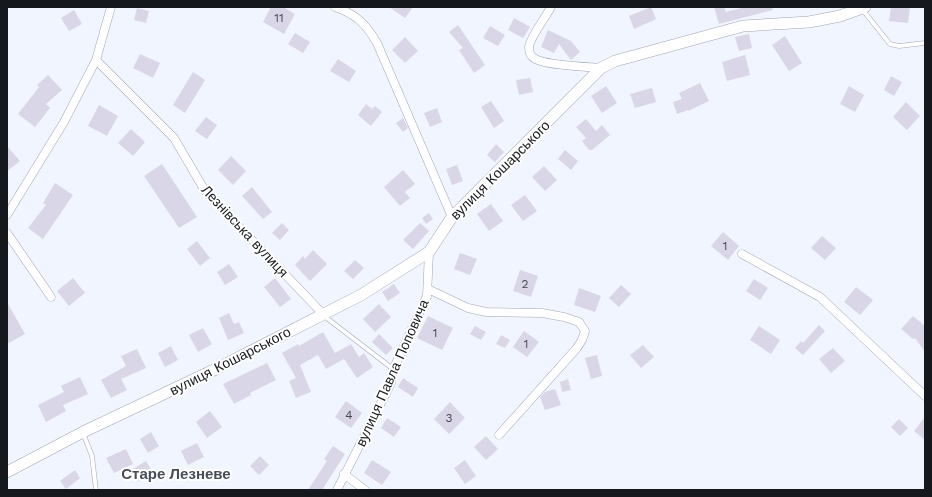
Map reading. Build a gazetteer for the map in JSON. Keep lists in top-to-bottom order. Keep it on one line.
{"streets":{"street":["вулиця Кошарського","Лезнівська вулиця","вулиця Павла Поповича"]},"crossings":[["вулиця Кошарського","Лезнівська вулиця"],["вулиця Кошарського","вулиця Павла Поповича"],["Лезнівська вулиця","вулиця Павла Поповича"]],"districts":["Старе Лезневе"],"house_numbers":["11","1","2","1","1","4","3"]}
